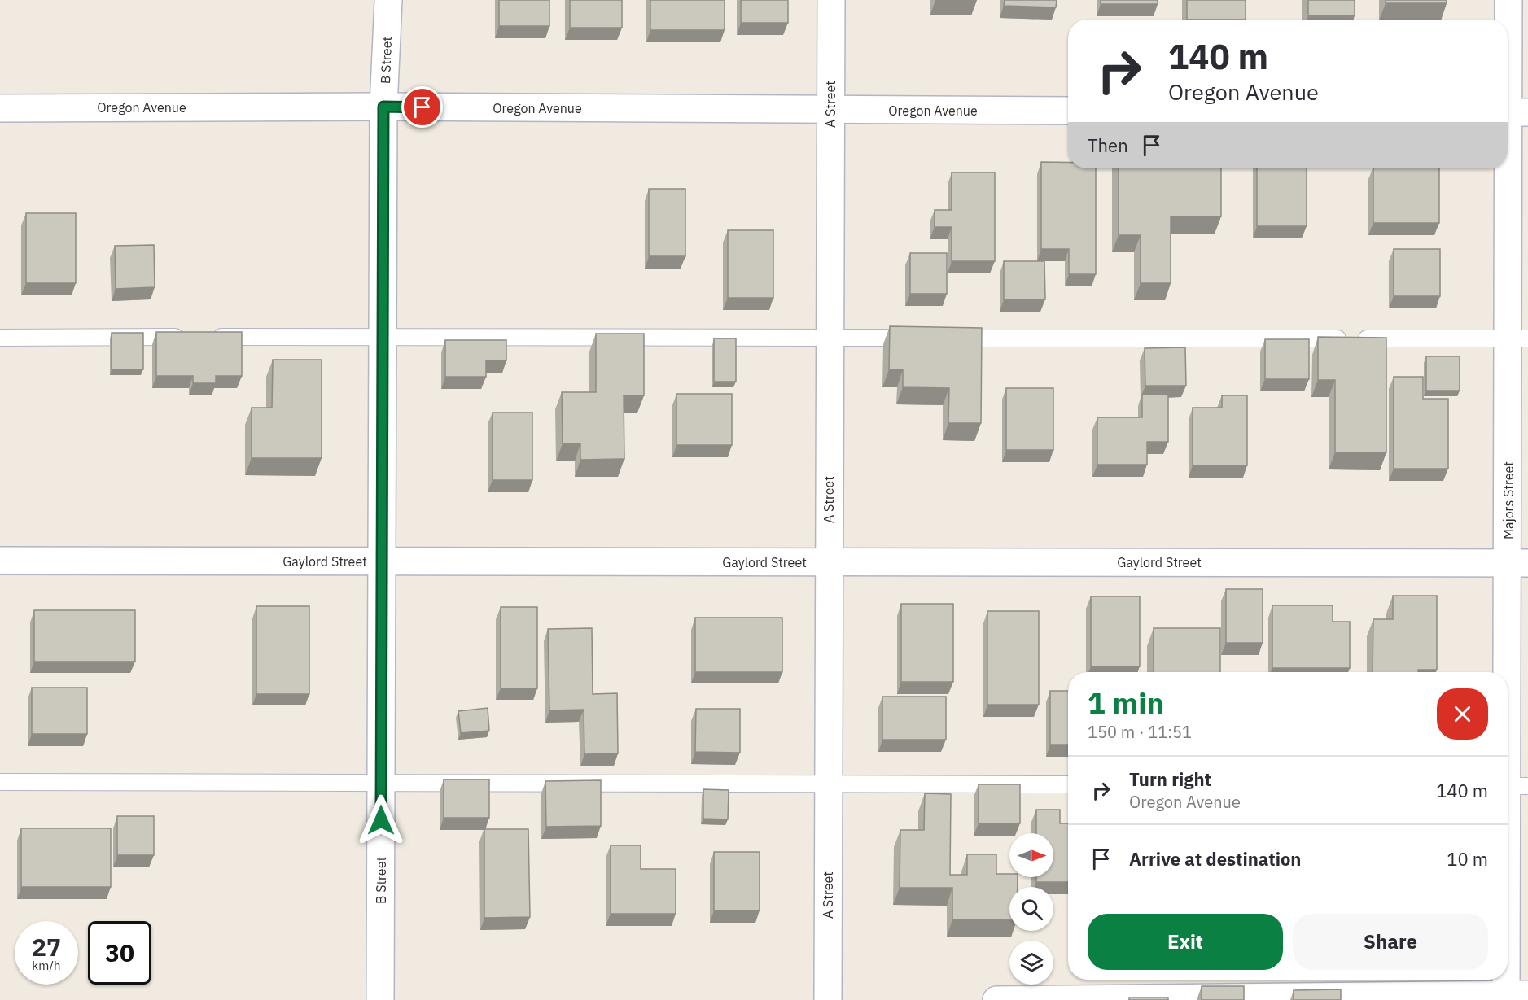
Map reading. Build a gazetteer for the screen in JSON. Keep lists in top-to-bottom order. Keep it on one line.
{"streets":{"street":["B Street","A Street","Oregon Avenue","Majors Street","Gaylord Street"]},"crossings":[["B Street","Oregon Avenue"],["B Street","Gaylord Street"],["A Street","Oregon Avenue"],["A Street","Gaylord Street"],["Majors Street","Gaylord Street"]],"north":"right","page":{"turn":["140 m","Oregon Avenue"],"then":"Then","heading":["1 min","150 m · 11:51"],"list":[{"name":"Turn right","note":"Oregon Avenue","value":"140 m"},{"name":"Arrive at destination","value":"10 m"}],"buttons":["Exit","Share"],"speed":"27 km/h","limit":"30"}}
